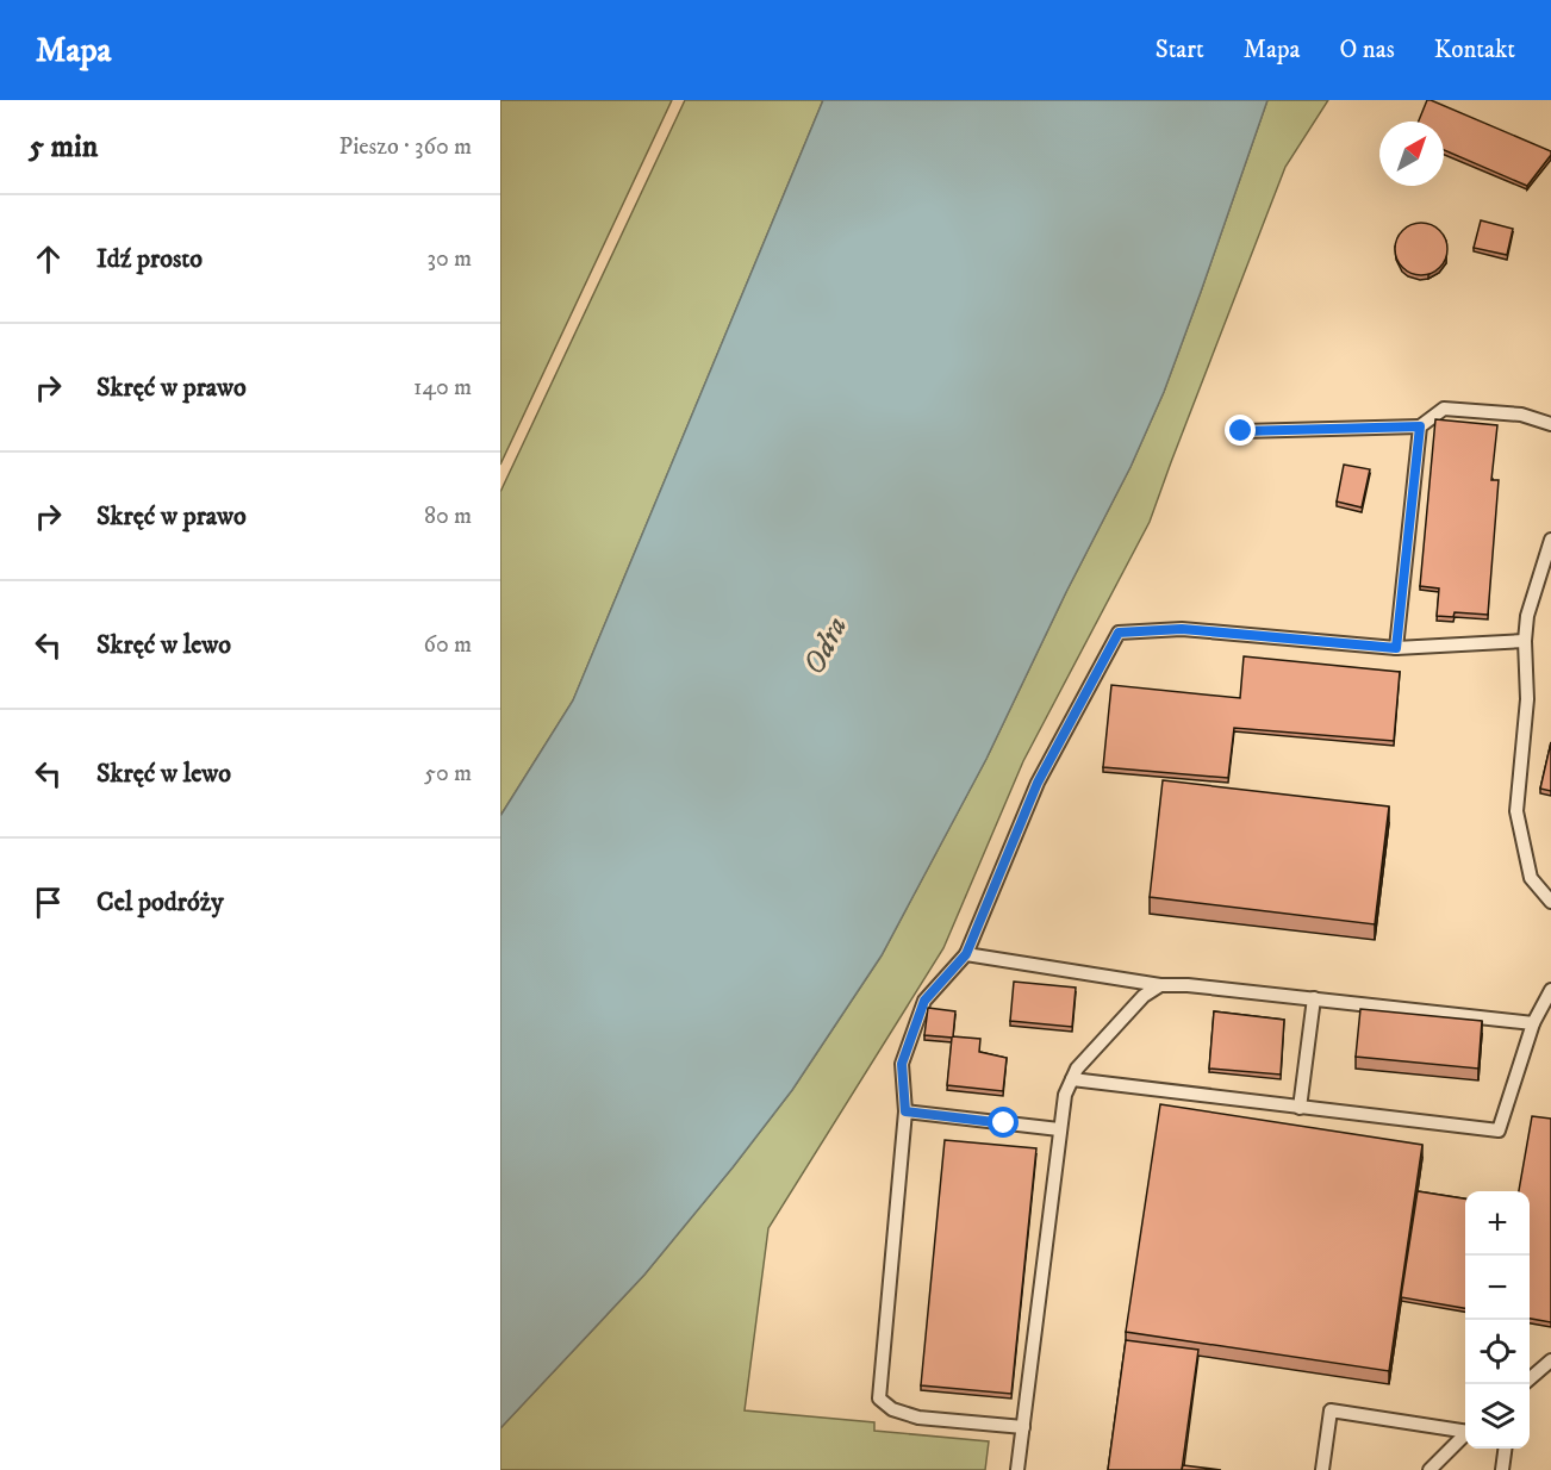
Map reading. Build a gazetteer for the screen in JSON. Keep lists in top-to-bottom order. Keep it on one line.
{"water":["Odra"],"north":"top right","page":{"header":"Mapa","nav":["Start","Mapa","O nas","Kontakt"],"heading":["5 min","Pieszo · 360 m"],"list":[["Idź prosto","30 m"],["Skręć w prawo","140 m"],["Skręć w prawo","80 m"],["Skręć w lewo","60 m"],["Skręć w lewo","50 m"],"Cel podróży"],"map_buttons":["+","−"]}}
